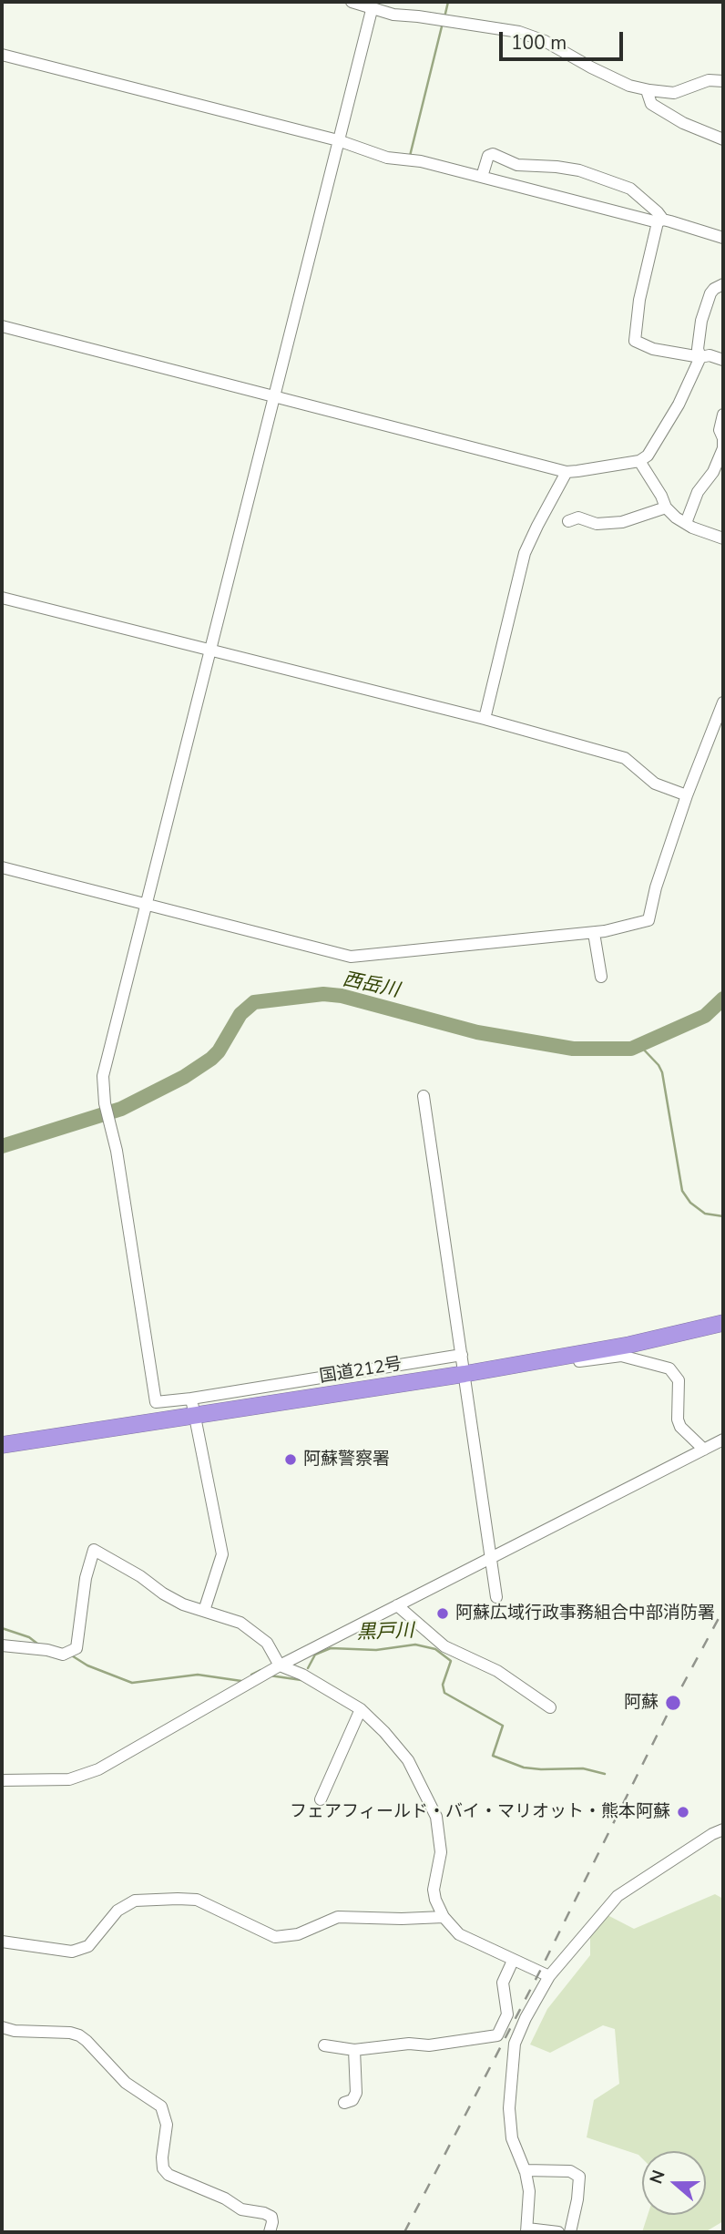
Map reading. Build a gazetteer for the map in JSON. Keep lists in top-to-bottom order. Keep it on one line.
{"streets":{"highway":["国道212号"]},"water":["西岳川","黒戸川"],"places":["阿蘇警察署","阿蘇広域行政事務組合中部消防署","阿蘇","フェアフィールド・バイ・マリオット・熊本阿蘇"],"scale_bar":"100 m","north":"left"}
